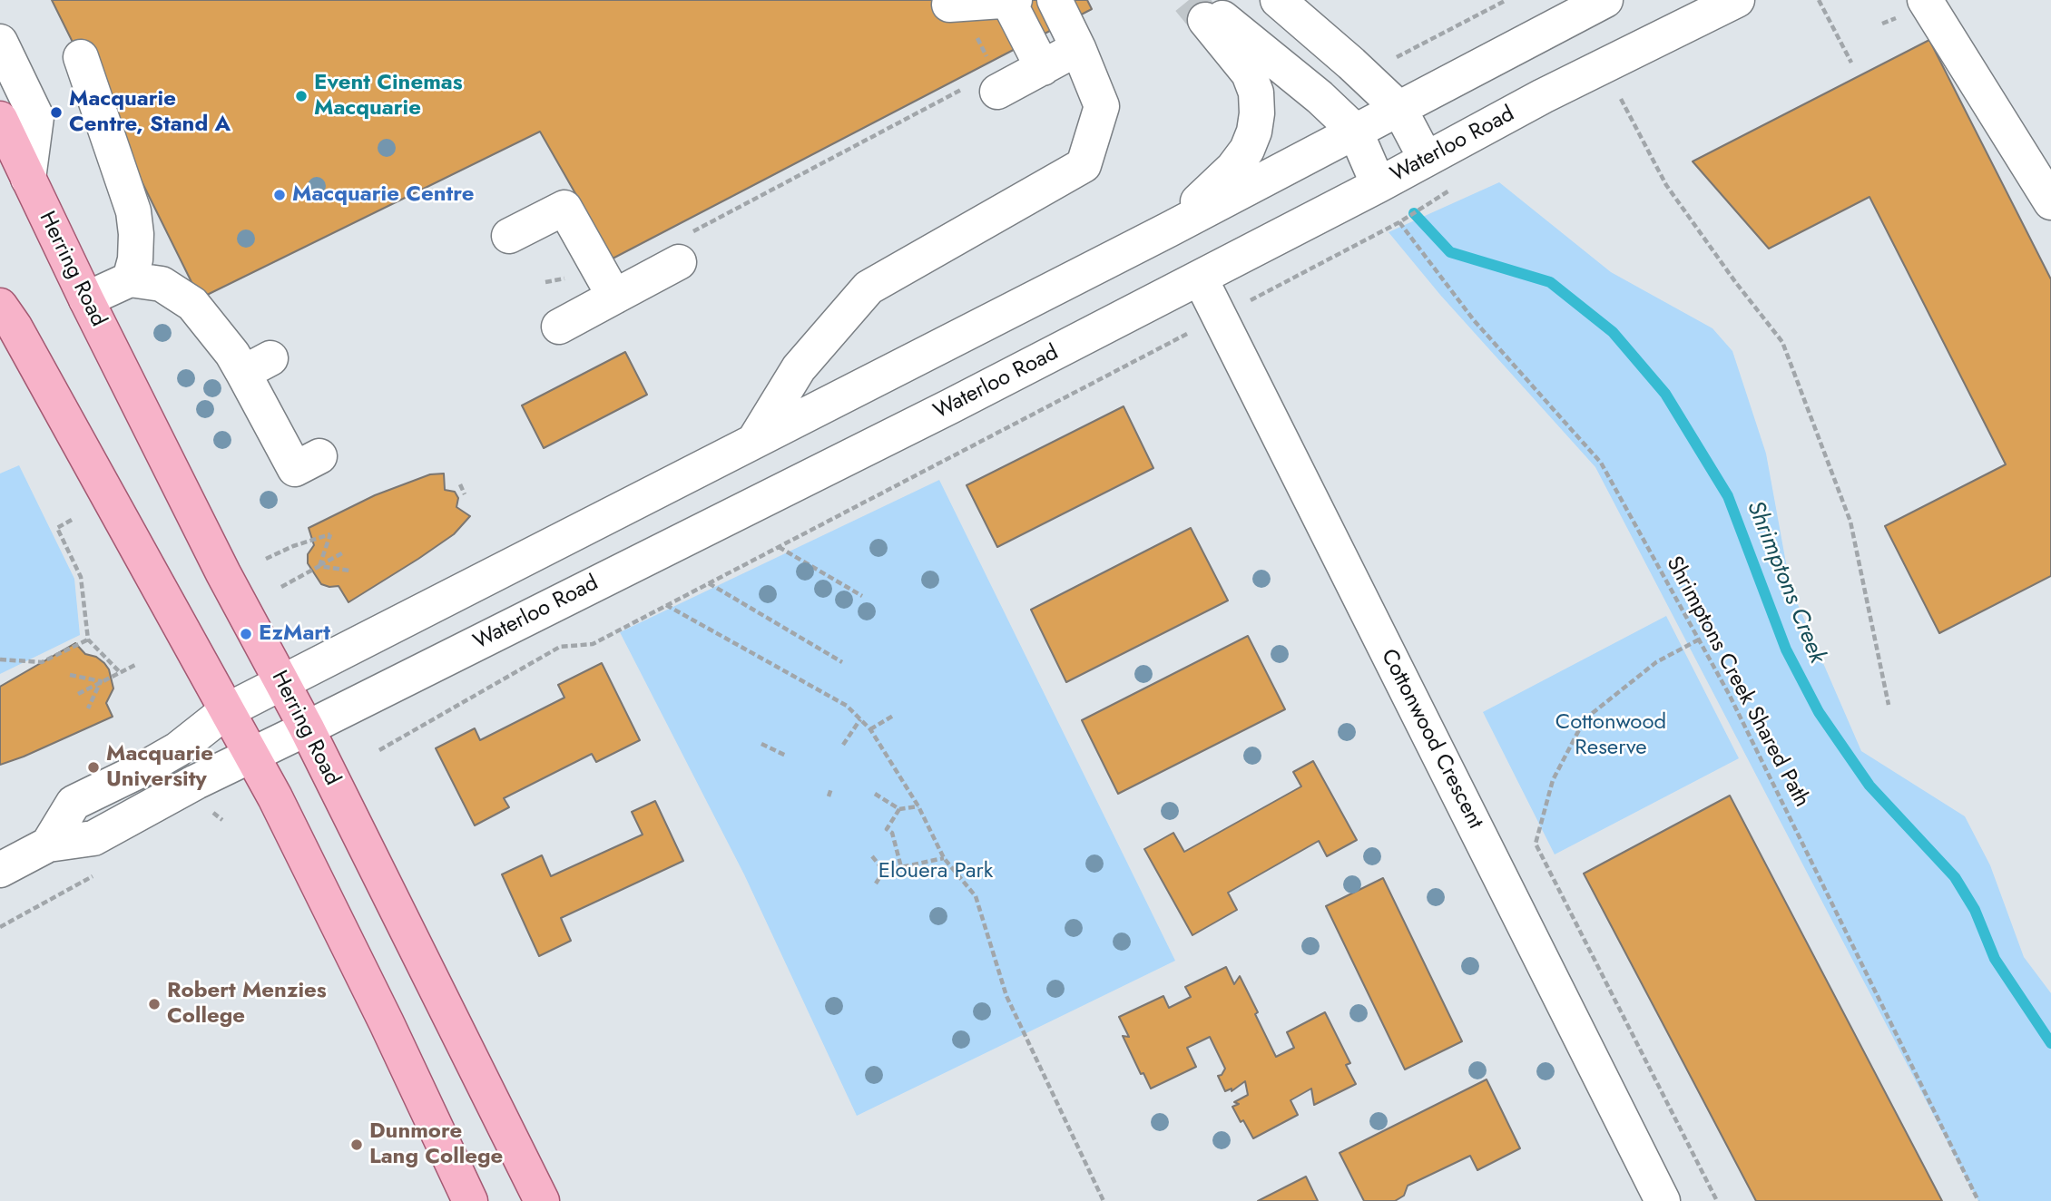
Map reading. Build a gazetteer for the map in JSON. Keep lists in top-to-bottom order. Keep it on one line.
{"streets":{"main road":["Herring Road"],"street":["Waterloo Road","Cottonwood Crescent"],"path":["Shrimptons Creek Shared Path"]},"crossings":[["Waterloo Road","Herring Road"],["Waterloo Road","Cottonwood Crescent"]],"water":["Shrimptons Creek"],"parks":["Cottonwood Reserve","Elouera Park"],"places":["Event Cinemas Macquarie","Macquarie Centre, Stand A","Macquarie Centre","EzMart","Macquarie University","Robert Menzies College","Dunmore Lang College"]}
